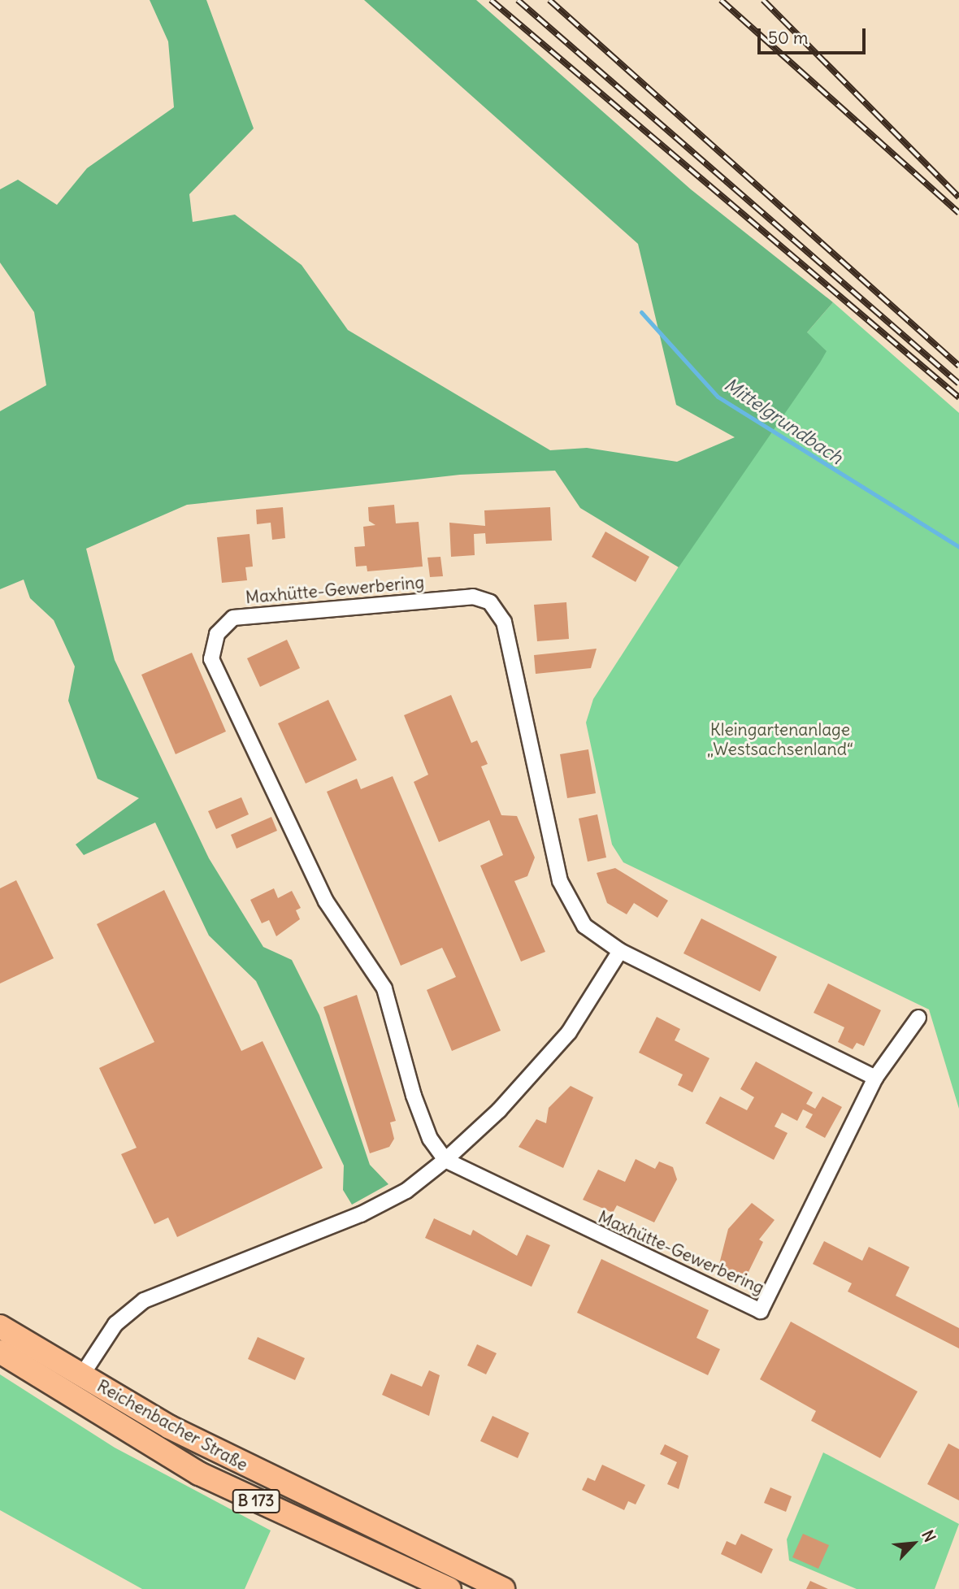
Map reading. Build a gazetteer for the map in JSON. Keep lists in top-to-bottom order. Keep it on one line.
{"streets":{"main road":["Reichenbacher Straße","B 173"],"street":["Maxhütte-Gewerbering"]},"water":["Mittelgrundbach"],"parks":["Kleingartenanlage „Westsachsenland“"],"scale_bar":"50 m","north":"top right"}
